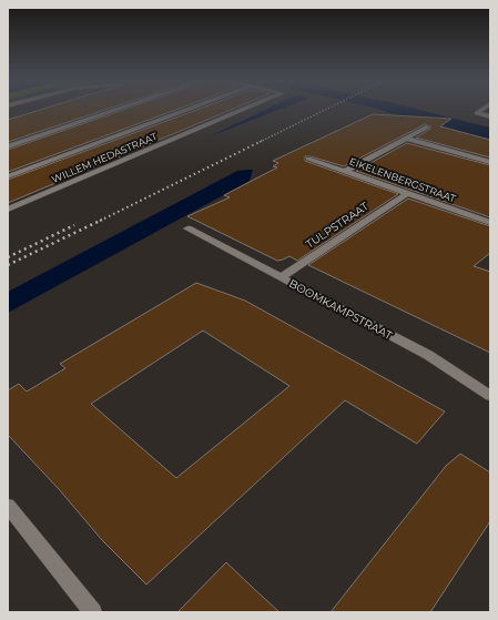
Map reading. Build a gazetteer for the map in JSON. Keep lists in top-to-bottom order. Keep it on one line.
{"streets":{"street":["WILLEM HEDASTRAAT","EIKELENBERGSTRAAT","TULPSTRAAT","BOOMKAMPSTRAAT"]},"crossings":[["EIKELENBERGSTRAAT","TULPSTRAAT"],["TULPSTRAAT","BOOMKAMPSTRAAT"]]}
